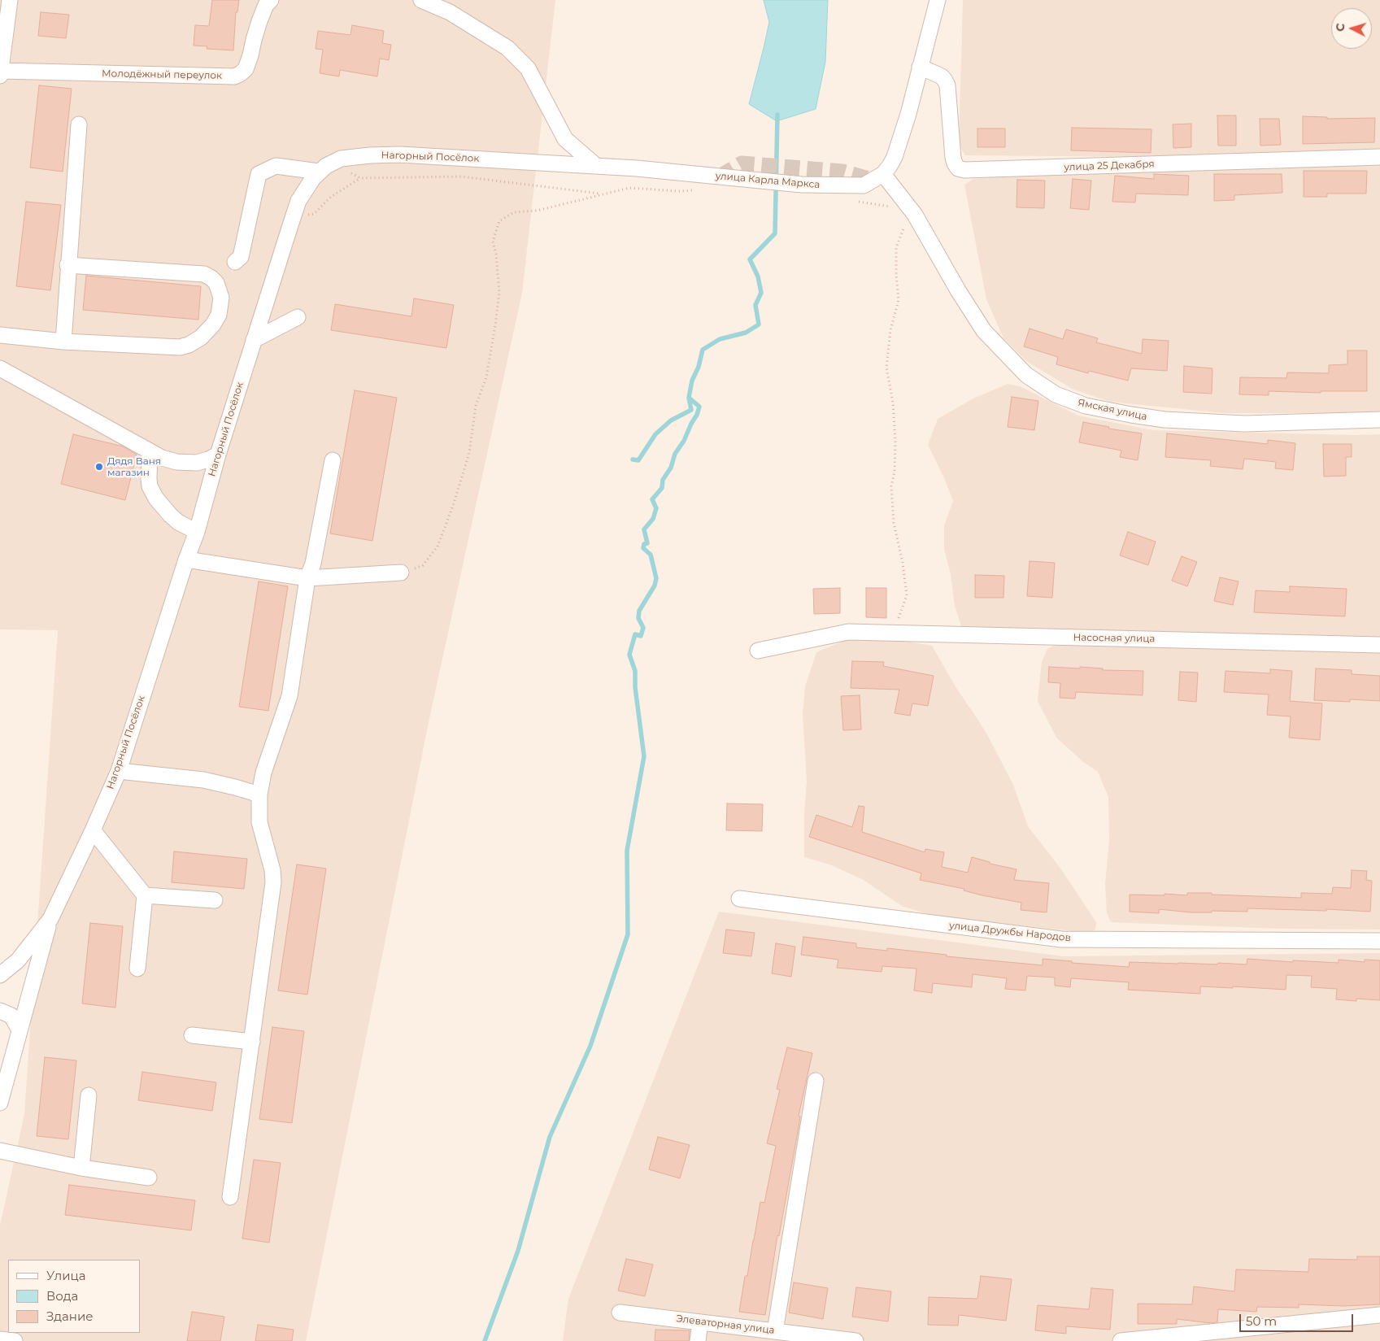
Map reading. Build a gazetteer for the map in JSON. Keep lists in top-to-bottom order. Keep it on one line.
{"streets":{"street":["Молодёжный переулок","Нагорный Посёлок","улица 25 Декабря","Ямская улица","Насосная улица","улица Дружбы Народов","Элеваторная улица"]},"crossings":[["Нагорный Посёлок","Ямская улица"]],"places":["Дядя Ваня магазин"],"legend":["Улица","Вода","Здание"],"scale_bar":"50 m","north":"left"}
